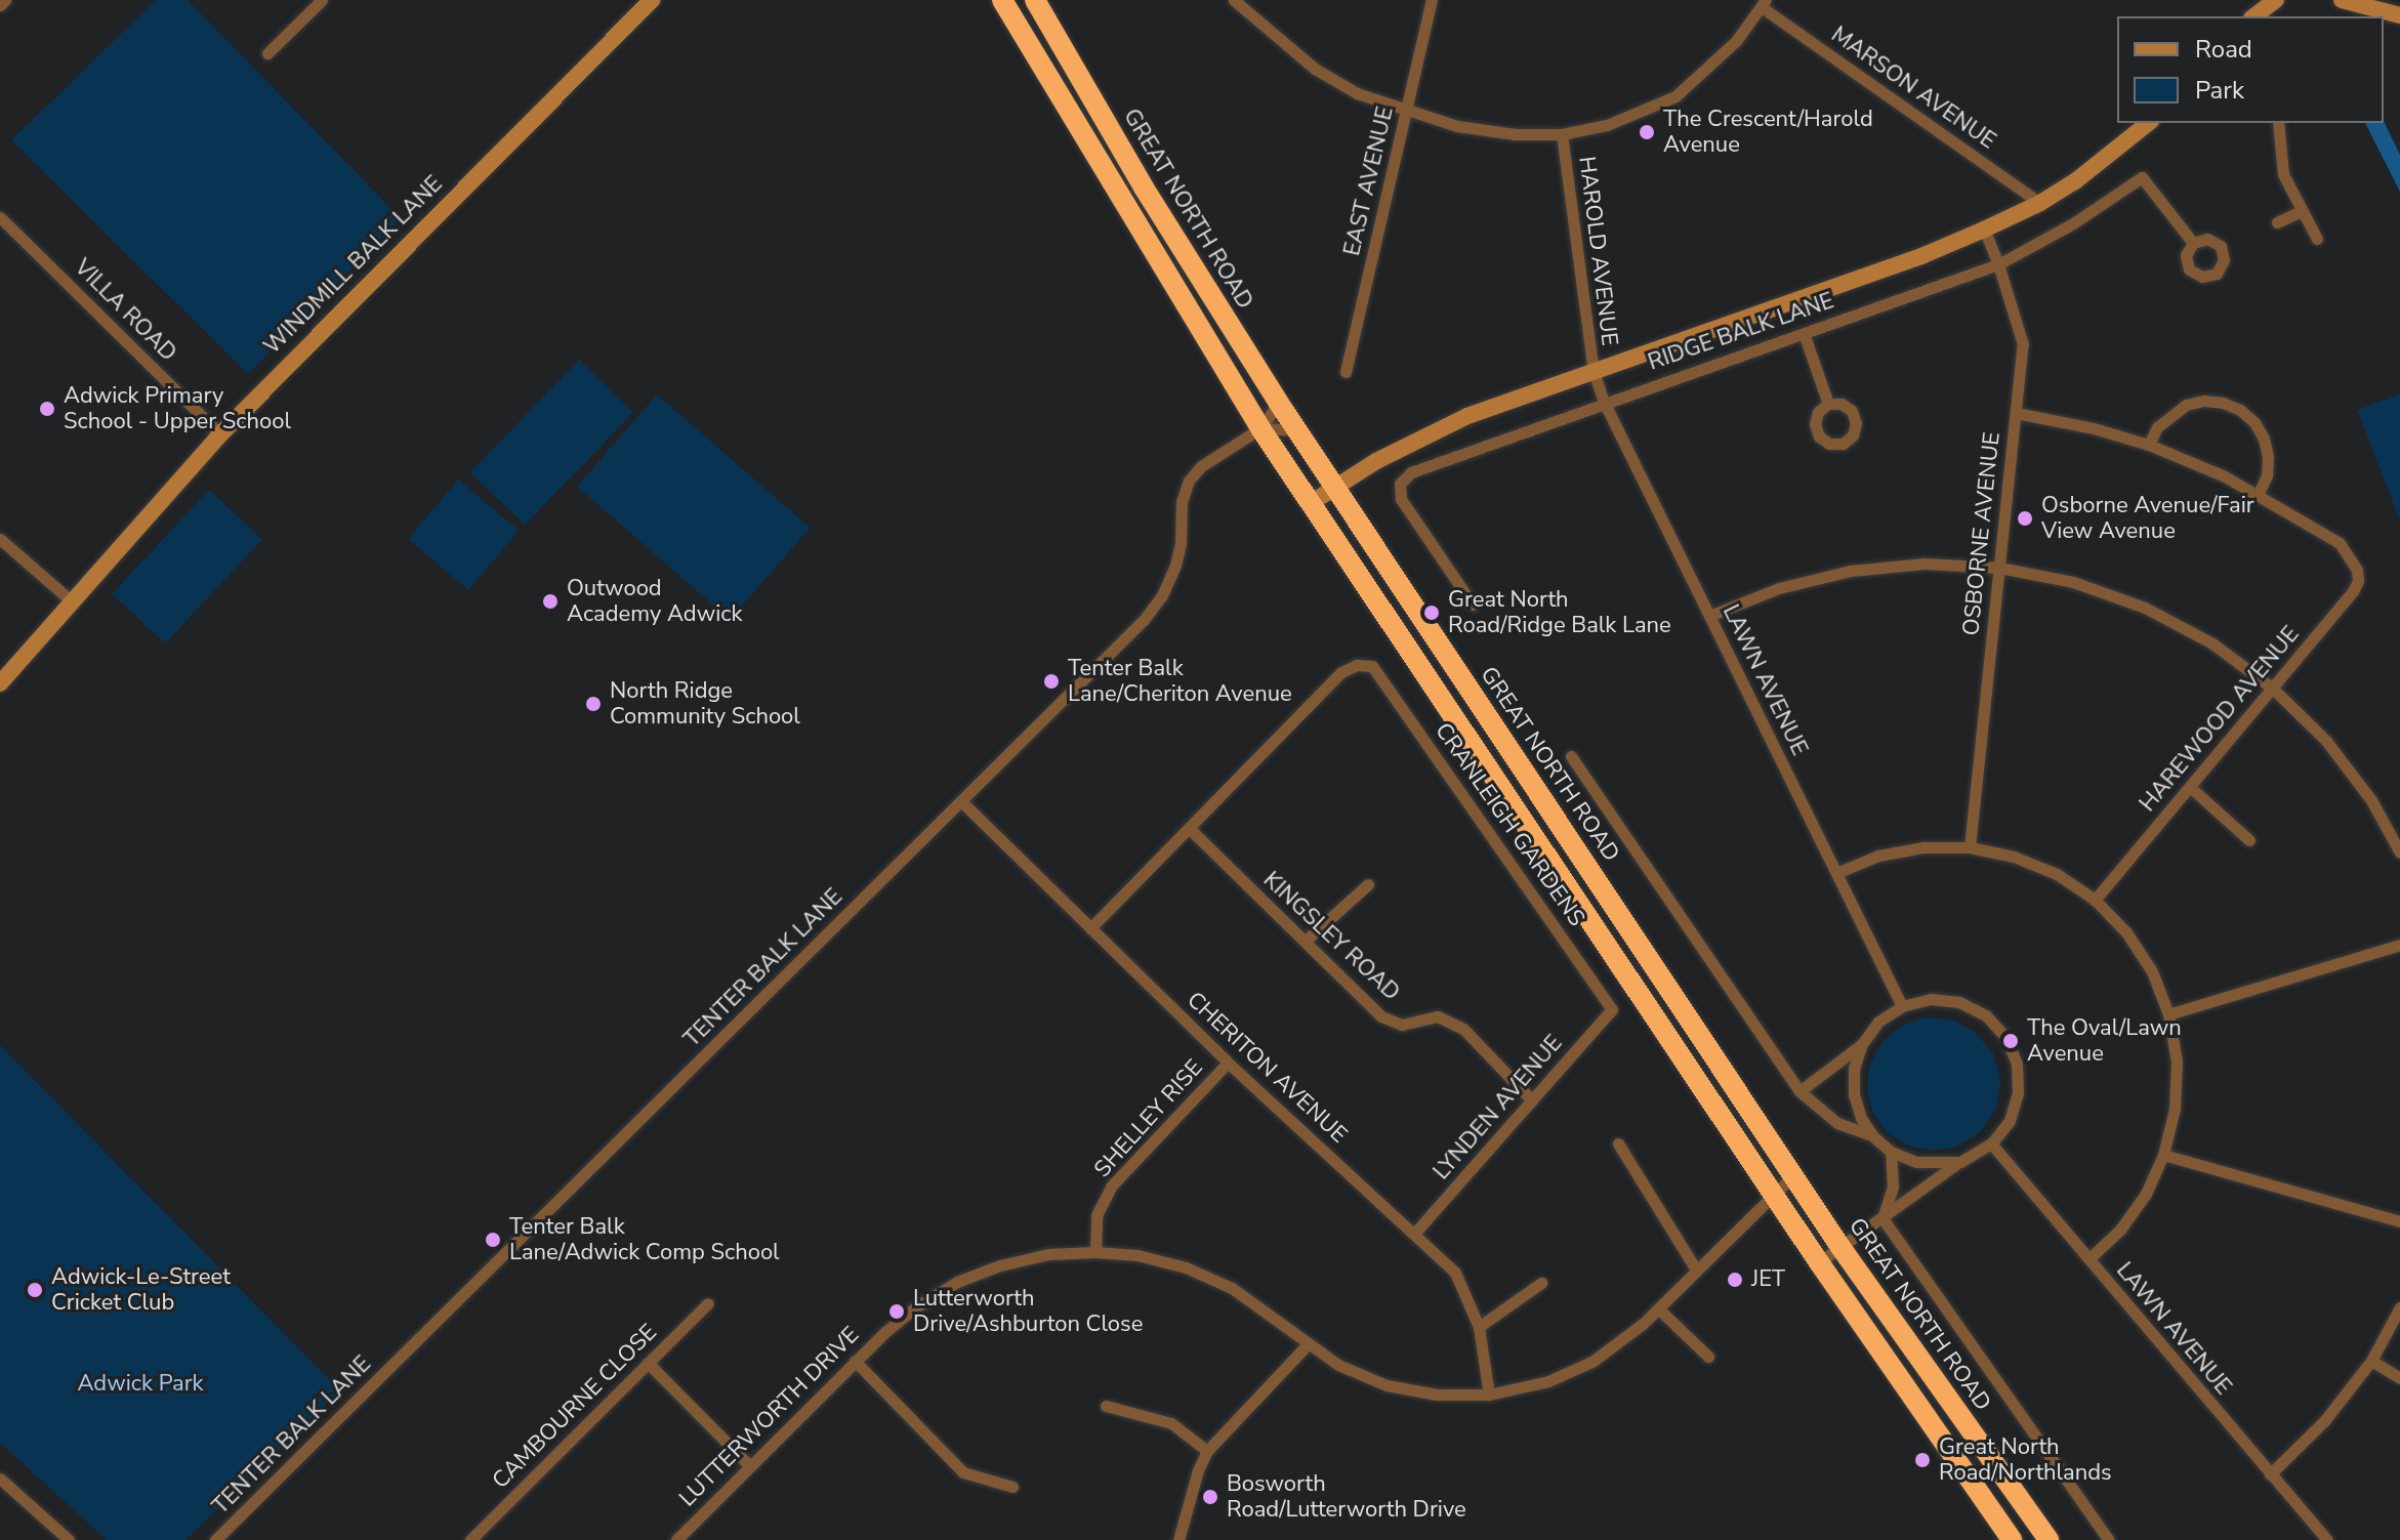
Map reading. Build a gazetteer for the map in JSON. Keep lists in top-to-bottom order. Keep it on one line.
{"streets":{"highway":["GREAT NORTH ROAD"],"street":["MARSON AVENUE","EAST AVENUE","HAROLD AVENUE","WINDMILL BALK LANE","VILLA ROAD","RIDGE BALK LANE","OSBORNE AVENUE","LAWN AVENUE","HAREWOOD AVENUE","CRANLEIGH GARDENS","KINGSLEY ROAD","TENTER BALK LANE","CHERITON AVENUE","LYNDEN AVENUE","SHELLEY RISE","CAMBOURNE CLOSE","LUTTERWORTH DRIVE"]},"crossings":[["MARSON AVENUE","RIDGE BALK LANE"],["GREAT NORTH ROAD","RIDGE BALK LANE"],["GREAT NORTH ROAD","LAWN AVENUE"],["GREAT NORTH ROAD","LUTTERWORTH DRIVE"],["HAROLD AVENUE","RIDGE BALK LANE"],["HAROLD AVENUE","LAWN AVENUE"],["WINDMILL BALK LANE","VILLA ROAD"],["RIDGE BALK LANE","OSBORNE AVENUE"],["RIDGE BALK LANE","LAWN AVENUE"],["CRANLEIGH GARDENS","KINGSLEY ROAD"],["CRANLEIGH GARDENS","LYNDEN AVENUE"],["KINGSLEY ROAD","LYNDEN AVENUE"],["TENTER BALK LANE","CHERITON AVENUE"],["CHERITON AVENUE","LYNDEN AVENUE"],["CHERITON AVENUE","SHELLEY RISE"],["CHERITON AVENUE","LUTTERWORTH DRIVE"],["SHELLEY RISE","LUTTERWORTH DRIVE"]],"parks":["Adwick Park"],"places":["The Crescent/Harold Avenue","Adwick Primary School - Upper School","Osborne Avenue/Fair View Avenue","Outwood Academy Adwick","Great North Road/Ridge Balk Lane","Tenter Balk Lane/Cheriton Avenue","North Ridge Community School","The Oval/Lawn Avenue","Tenter Balk Lane/Adwick Comp School","JET","Adwick-Le-Street Cricket Club","Lutterworth Drive/Ashburton Close","Great North Road/Northlands","Bosworth Road/Lutterworth Drive"],"legend":["Road","Park"]}
